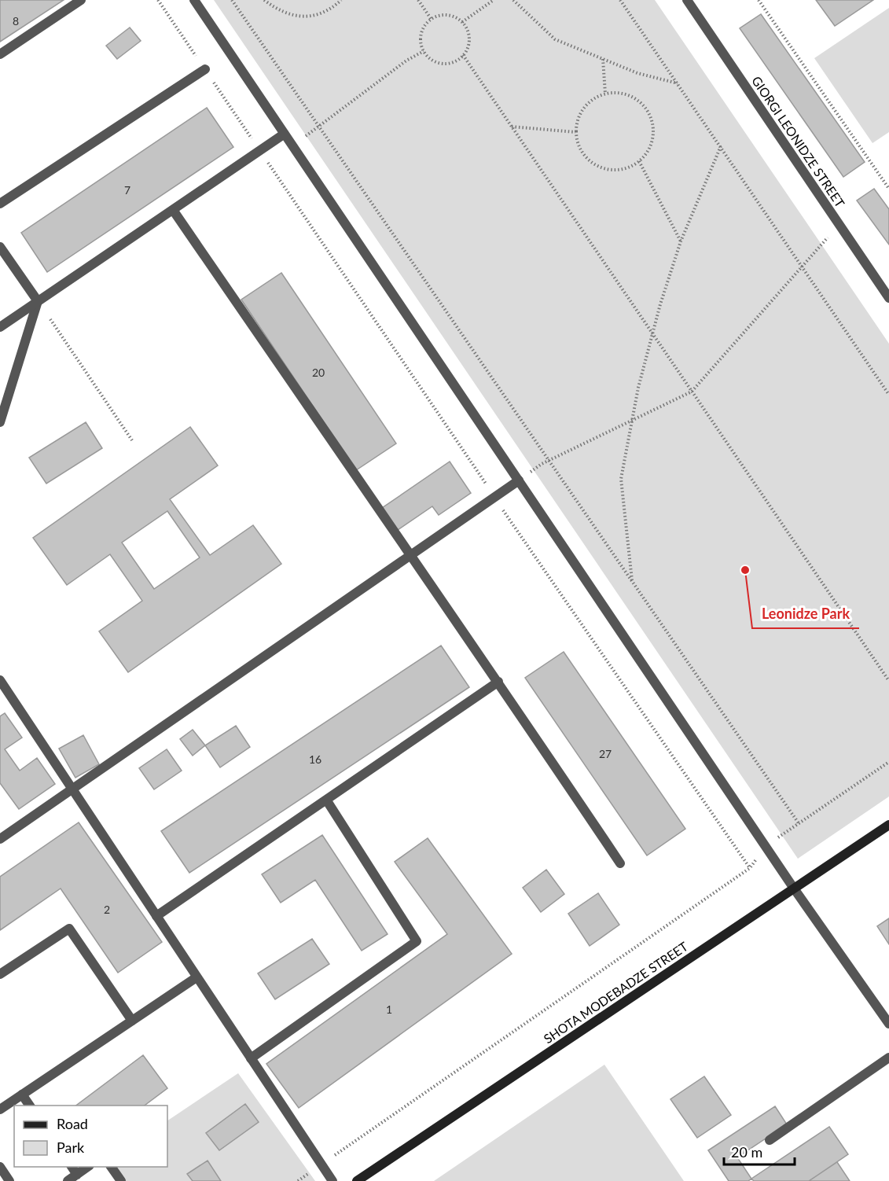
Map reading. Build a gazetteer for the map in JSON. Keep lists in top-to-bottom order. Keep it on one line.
{"streets":{"main road":["SHOTA MODEBADZE STREET"],"street":["GIORGI LEONIDZE STREET"]},"places":["Leonidze Park"],"house_numbers":["8","7","20","27","16","2","1"],"legend":["Road","Park"],"scale_bar":"20 m"}
